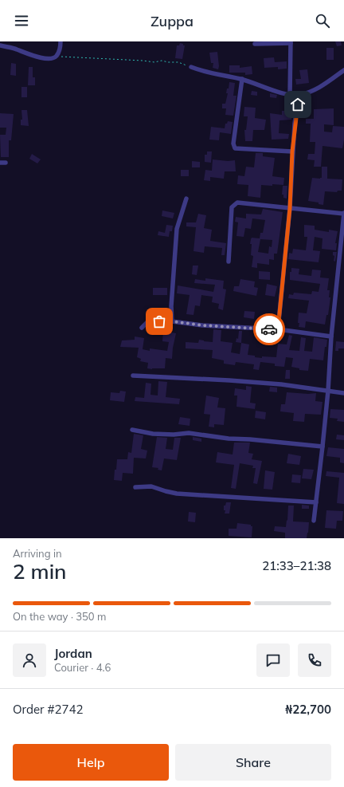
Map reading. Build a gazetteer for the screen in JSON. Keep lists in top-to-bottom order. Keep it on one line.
{"page":{"header":"Zuppa","heading":["2 min","Arriving in","21:33–21:38"],"panel":["Jordan","Courier · 4.6","Order #2742","₦22,700"],"bar":"On the way · 350 m","buttons":["Help","Share"]}}
